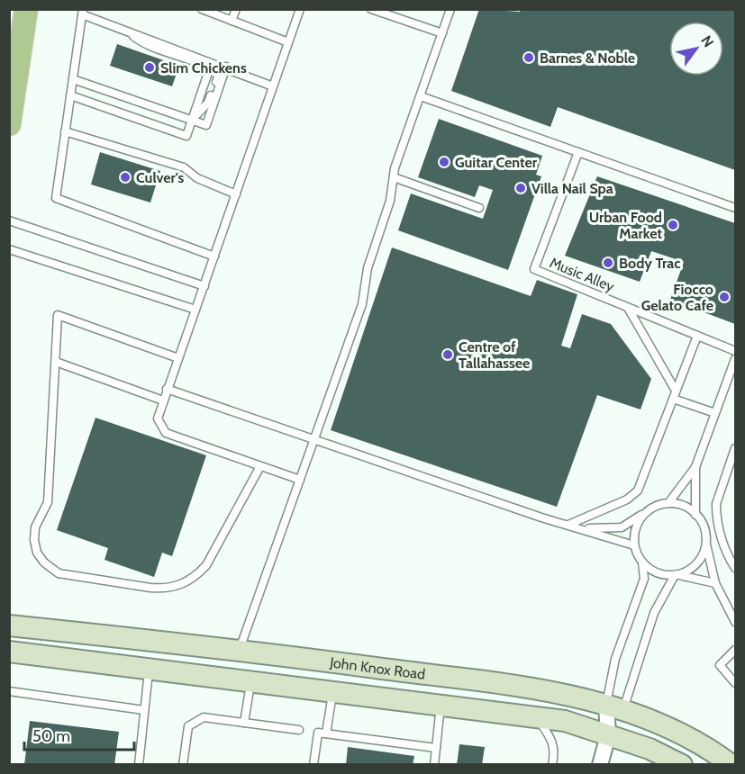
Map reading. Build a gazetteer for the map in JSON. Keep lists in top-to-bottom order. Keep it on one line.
{"streets":{"main road":["John Knox Road"],"lane":["Music Alley"]},"places":["Barnes & Noble","Slim Chickens","Guitar Center","Culver's","Villa Nail Spa","Urban Food Market","Body Trac","Fiocco Gelato Cafe","Centre of Tallahassee"],"scale_bar":"50 m","north":"top right"}
